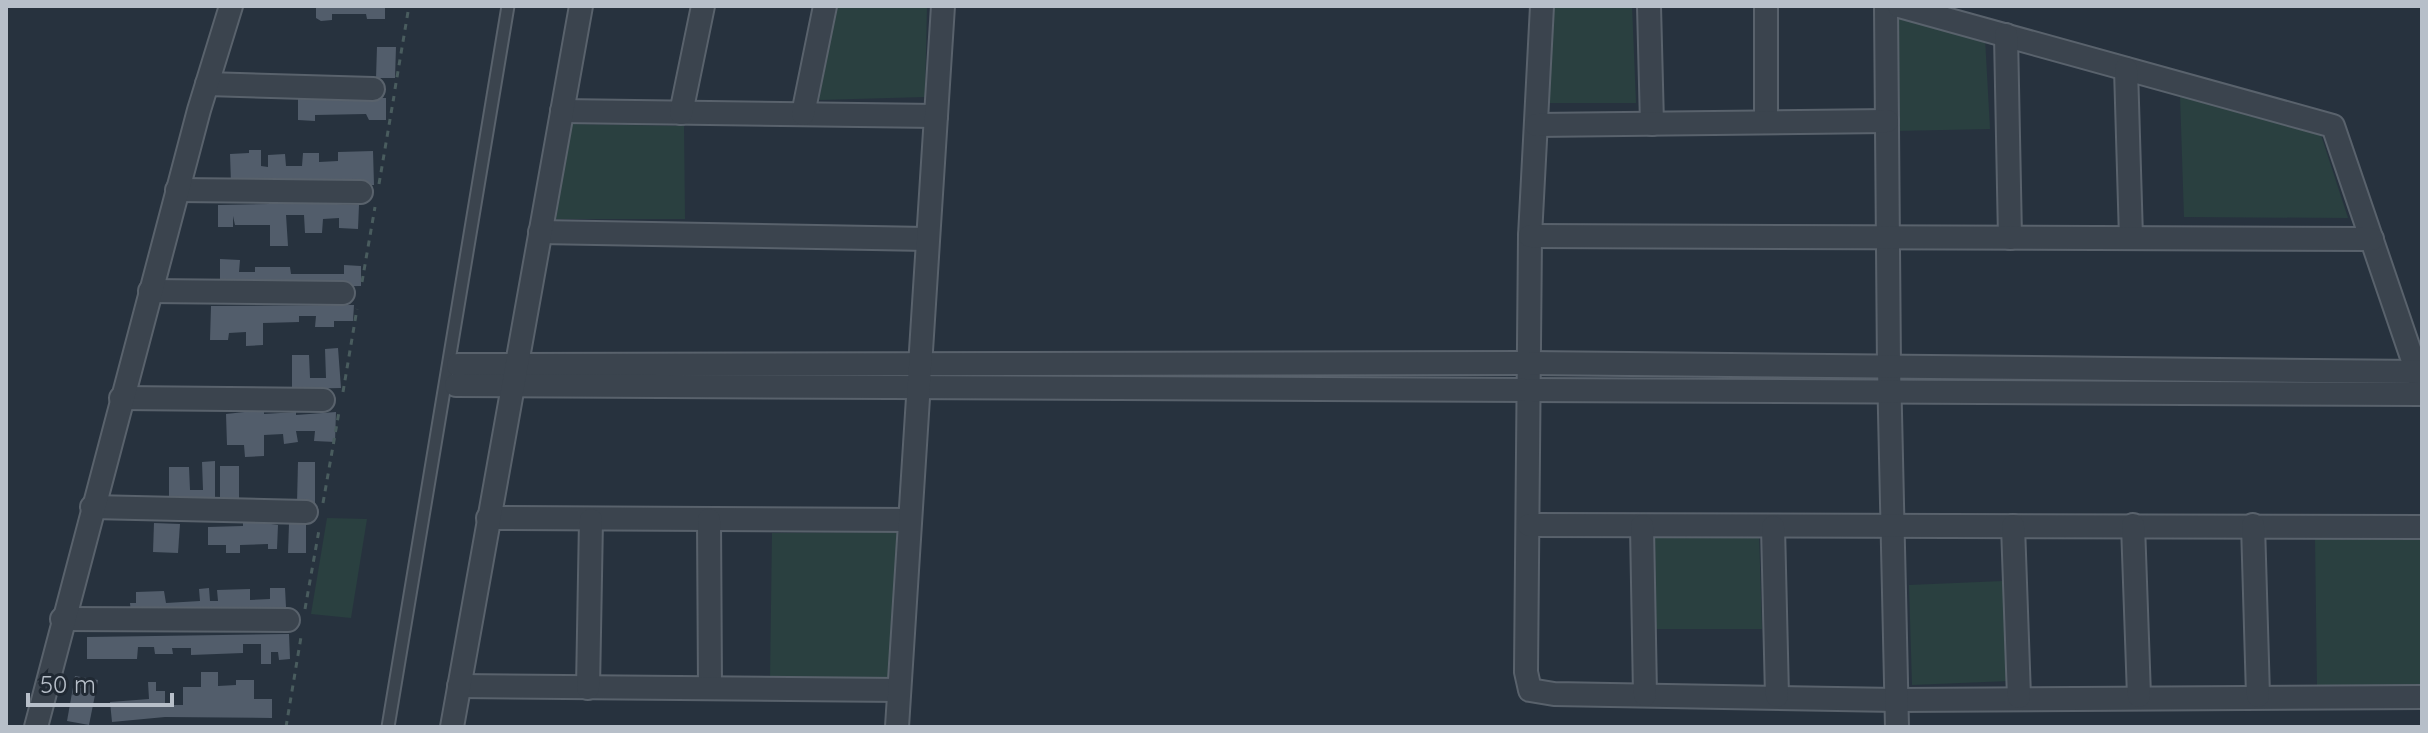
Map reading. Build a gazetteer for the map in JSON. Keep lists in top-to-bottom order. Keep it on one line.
{"scale_bar":"50 m"}
